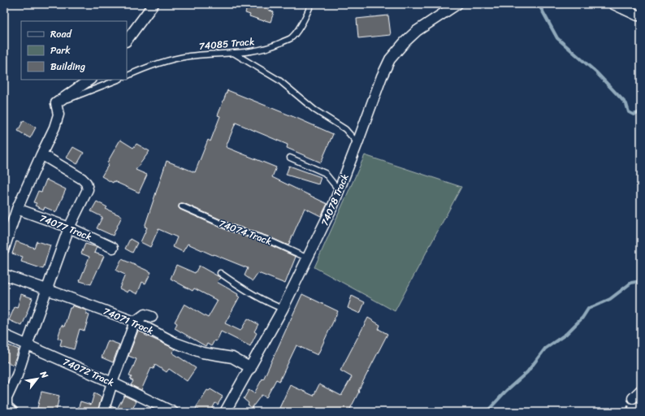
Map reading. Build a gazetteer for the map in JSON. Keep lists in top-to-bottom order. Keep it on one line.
{"streets":{"street":["74078 Track","74077 Track","74071 Track","74072 Track"],"lane":["74085 Track","74074 Track"]},"crossings":[["74078 Track","74074 Track"],["74078 Track","74071 Track"]],"legend":["Road","Park","Building"],"north":"top right"}
